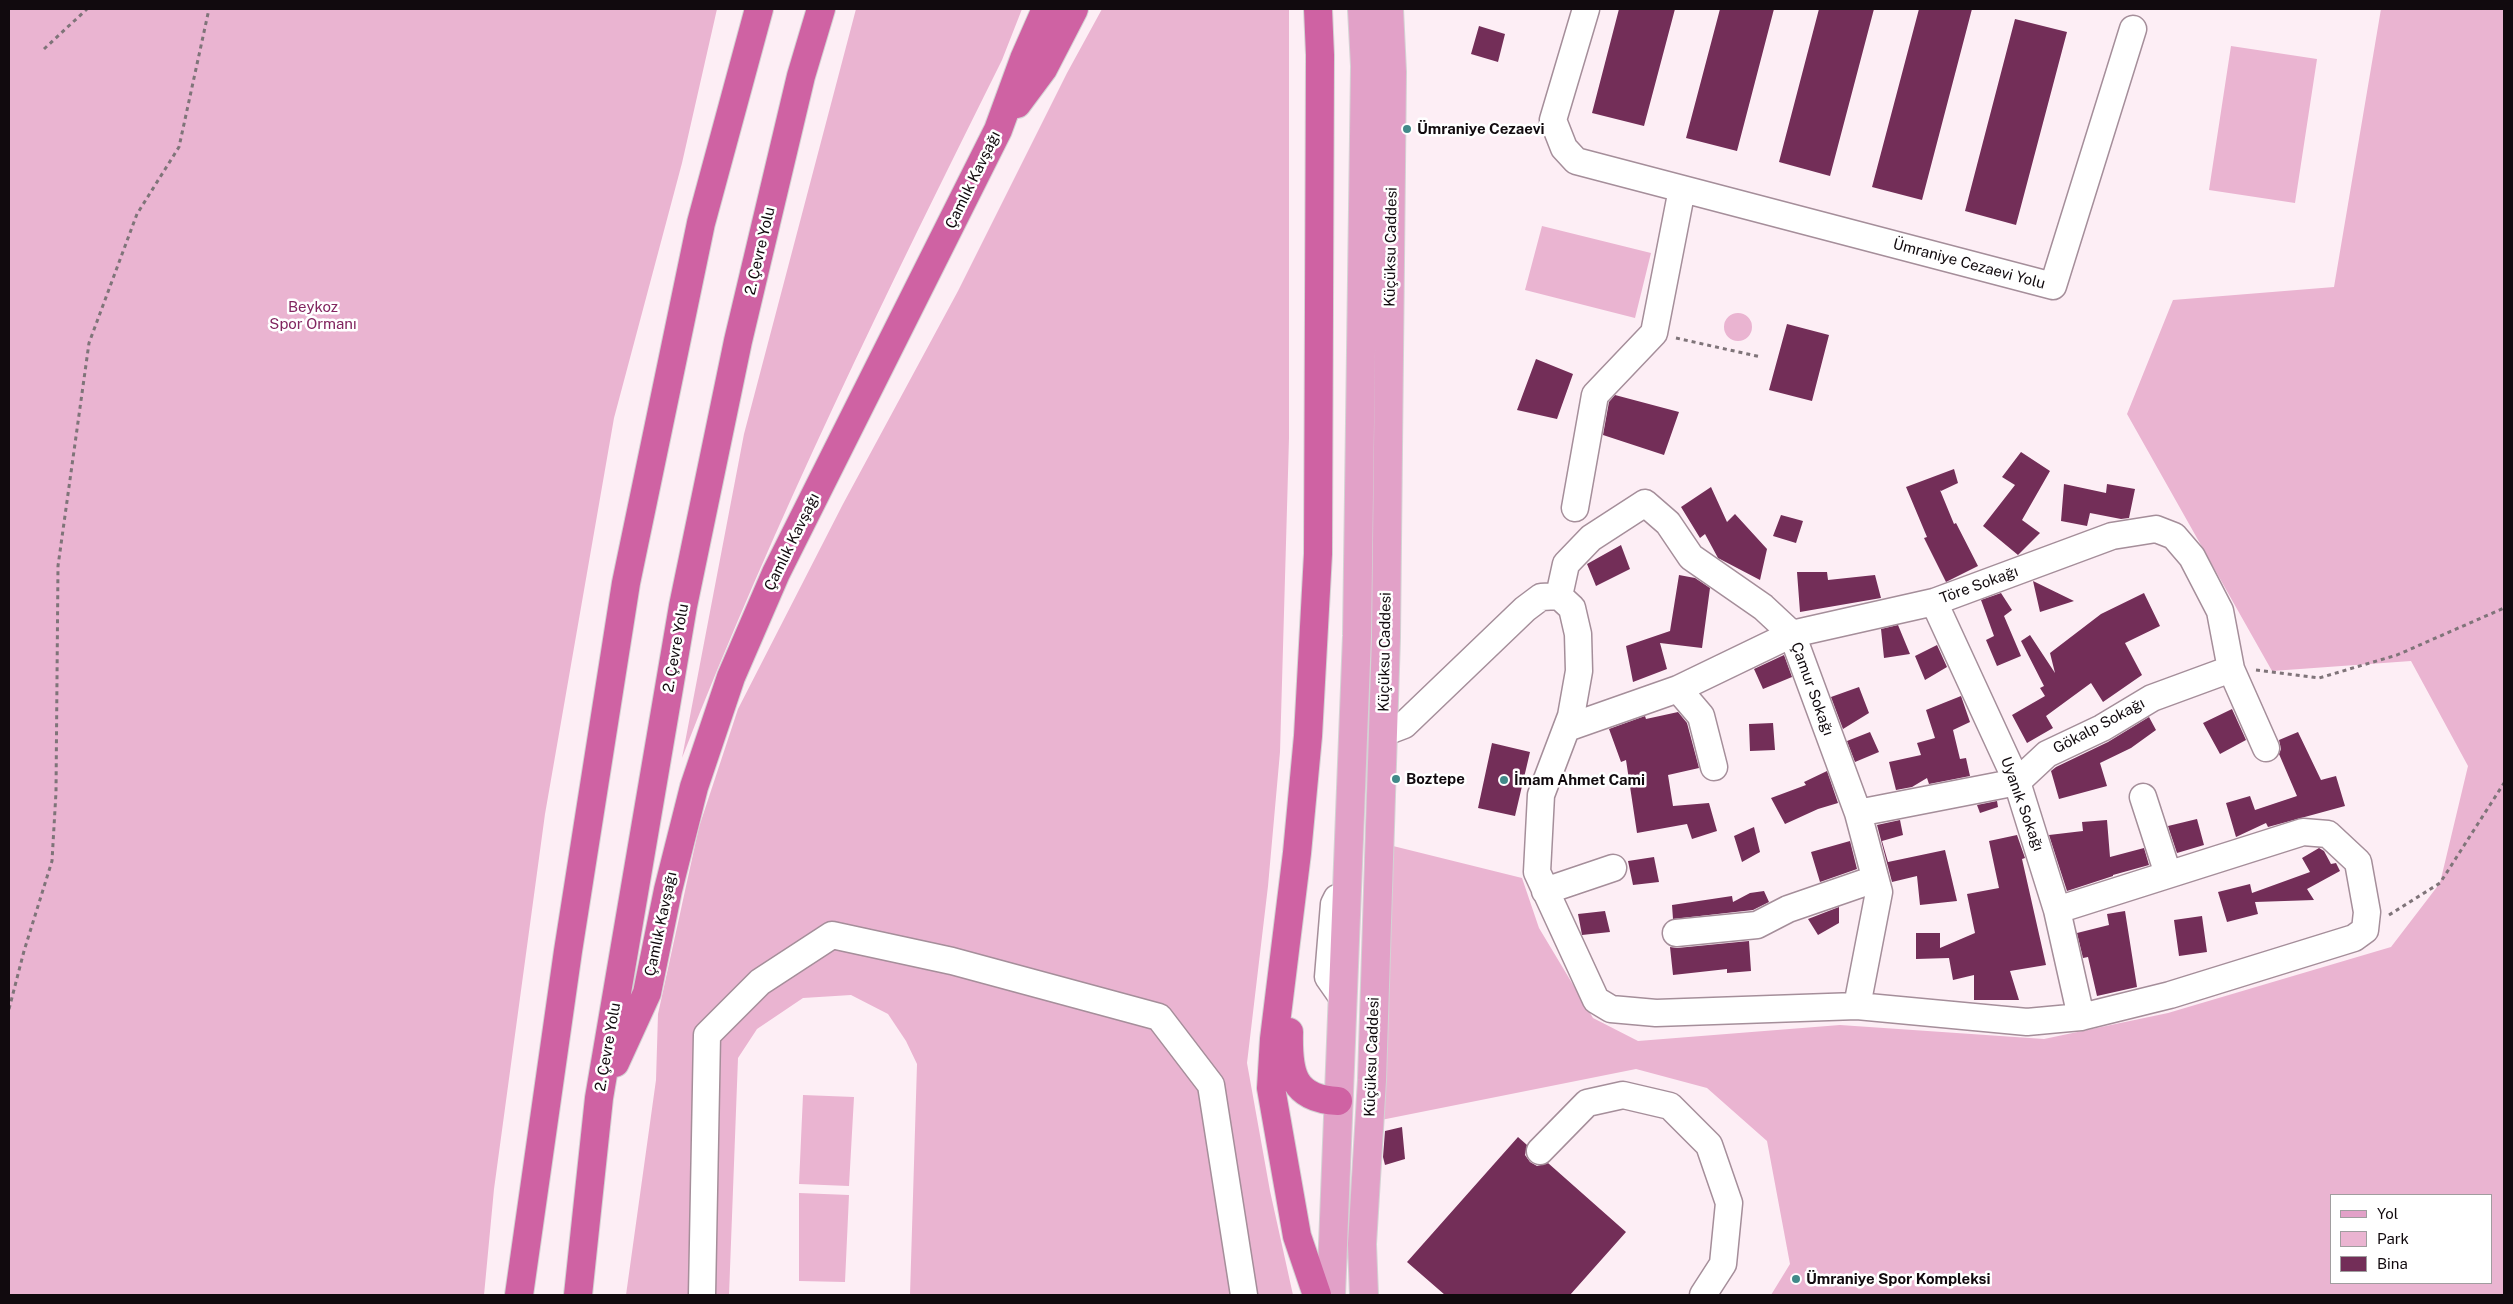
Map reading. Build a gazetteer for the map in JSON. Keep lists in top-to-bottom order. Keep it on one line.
{"streets":{"highway":["Çamlık Kavşağı","2. Çevre Yolu"],"main road":["Küçüksu Caddesi"],"street":["Ümraniye Cezaevi Yolu","Töre Sokağı","Çamur Sokağı","Gökalp Sokağı","Uyanık Sokağı"]},"crossings":[["Çamlık Kavşağı","2. Çevre Yolu"],["Töre Sokağı","Çamur Sokağı"],["Töre Sokağı","Gökalp Sokağı"],["Töre Sokağı","Uyanık Sokağı"],["Gökalp Sokağı","Uyanık Sokağı"]],"parks":["Beykoz Spor Ormanı"],"places":["Ümraniye Cezaevi","Boztepe","İmam Ahmet Cami","Ümraniye Spor Kompleksi"],"legend":["Yol","Park","Bina"]}
